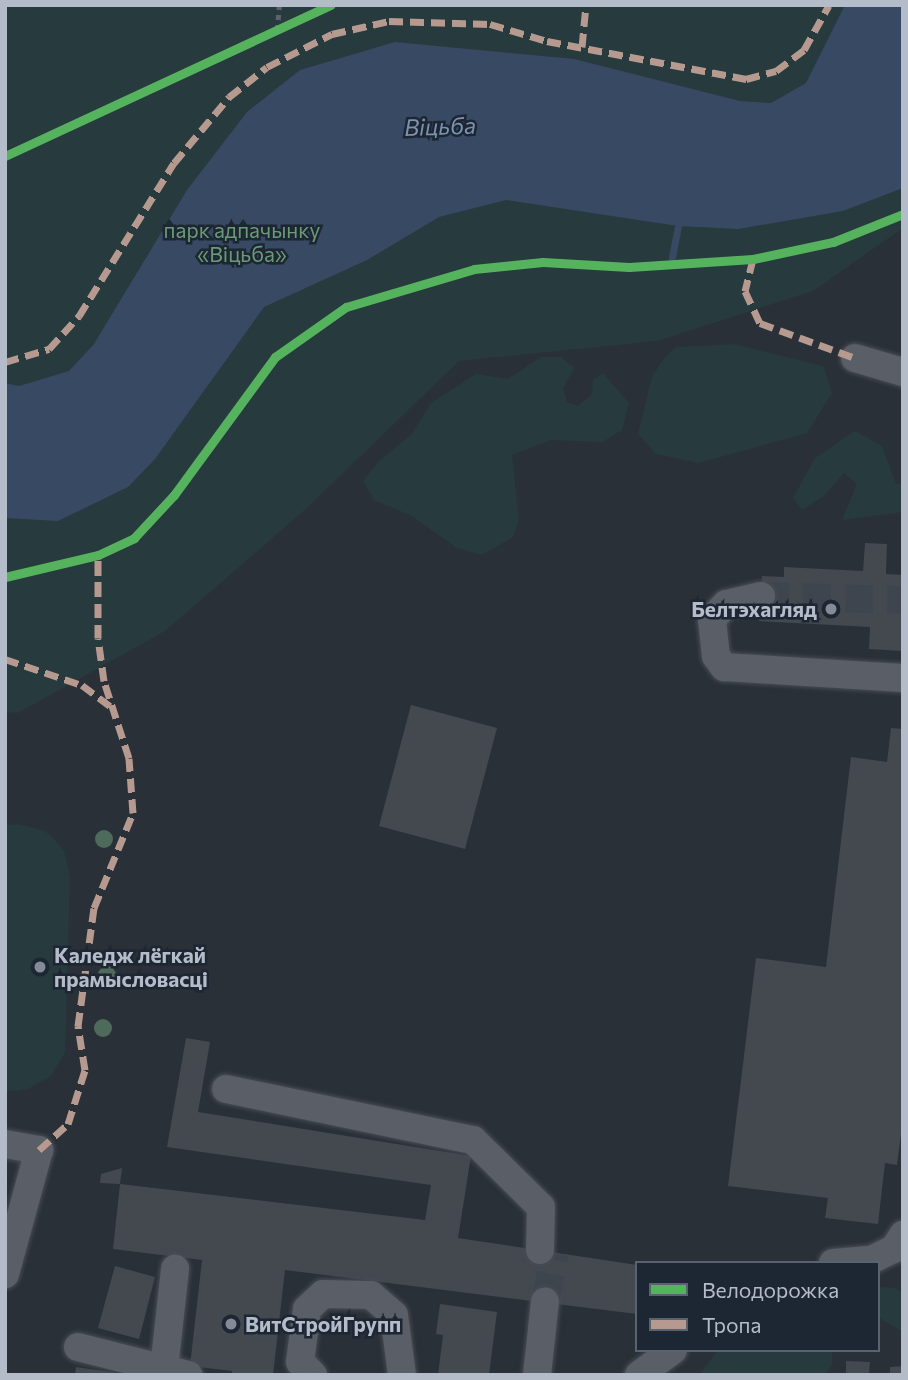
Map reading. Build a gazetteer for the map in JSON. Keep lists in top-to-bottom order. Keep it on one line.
{"water":["Віцьба"],"parks":["парк адпачынку «Віцьба»"],"places":["Белтэхагляд","Каледж лёгкай прамысловасці","ВитСтройГрупп"],"legend":["Велодорожка","Тропа"]}
